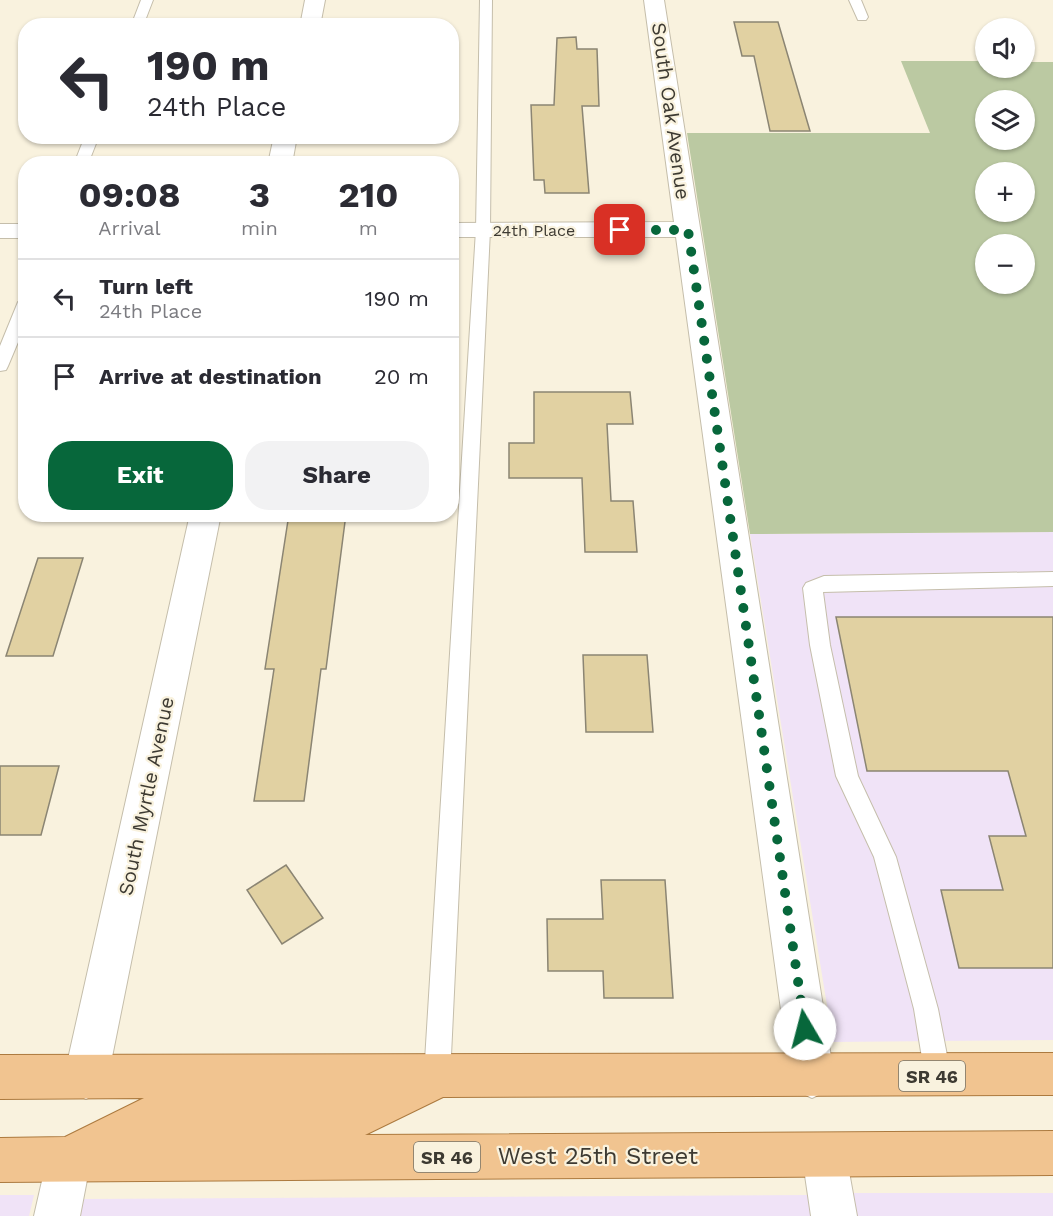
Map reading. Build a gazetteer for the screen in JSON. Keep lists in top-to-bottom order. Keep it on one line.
{"streets":{"main road":["SR 46","West 25th Street"],"street":["South Oak Avenue","24th Place","South Myrtle Avenue"]},"crossings":[["South Oak Avenue","24th Place"],["South Oak Avenue","SR 46"],["South Myrtle Avenue","SR 46"]],"page":{"map_buttons":["+","−"],"turn":["190 m","24th Place"],"eta":["09:08","Arrival","3","min","210","m"],"list":[{"name":"Turn left","note":"24th Place","value":"190 m"},{"name":"Arrive at destination","value":"20 m"}],"buttons":["Exit","Share"]}}
